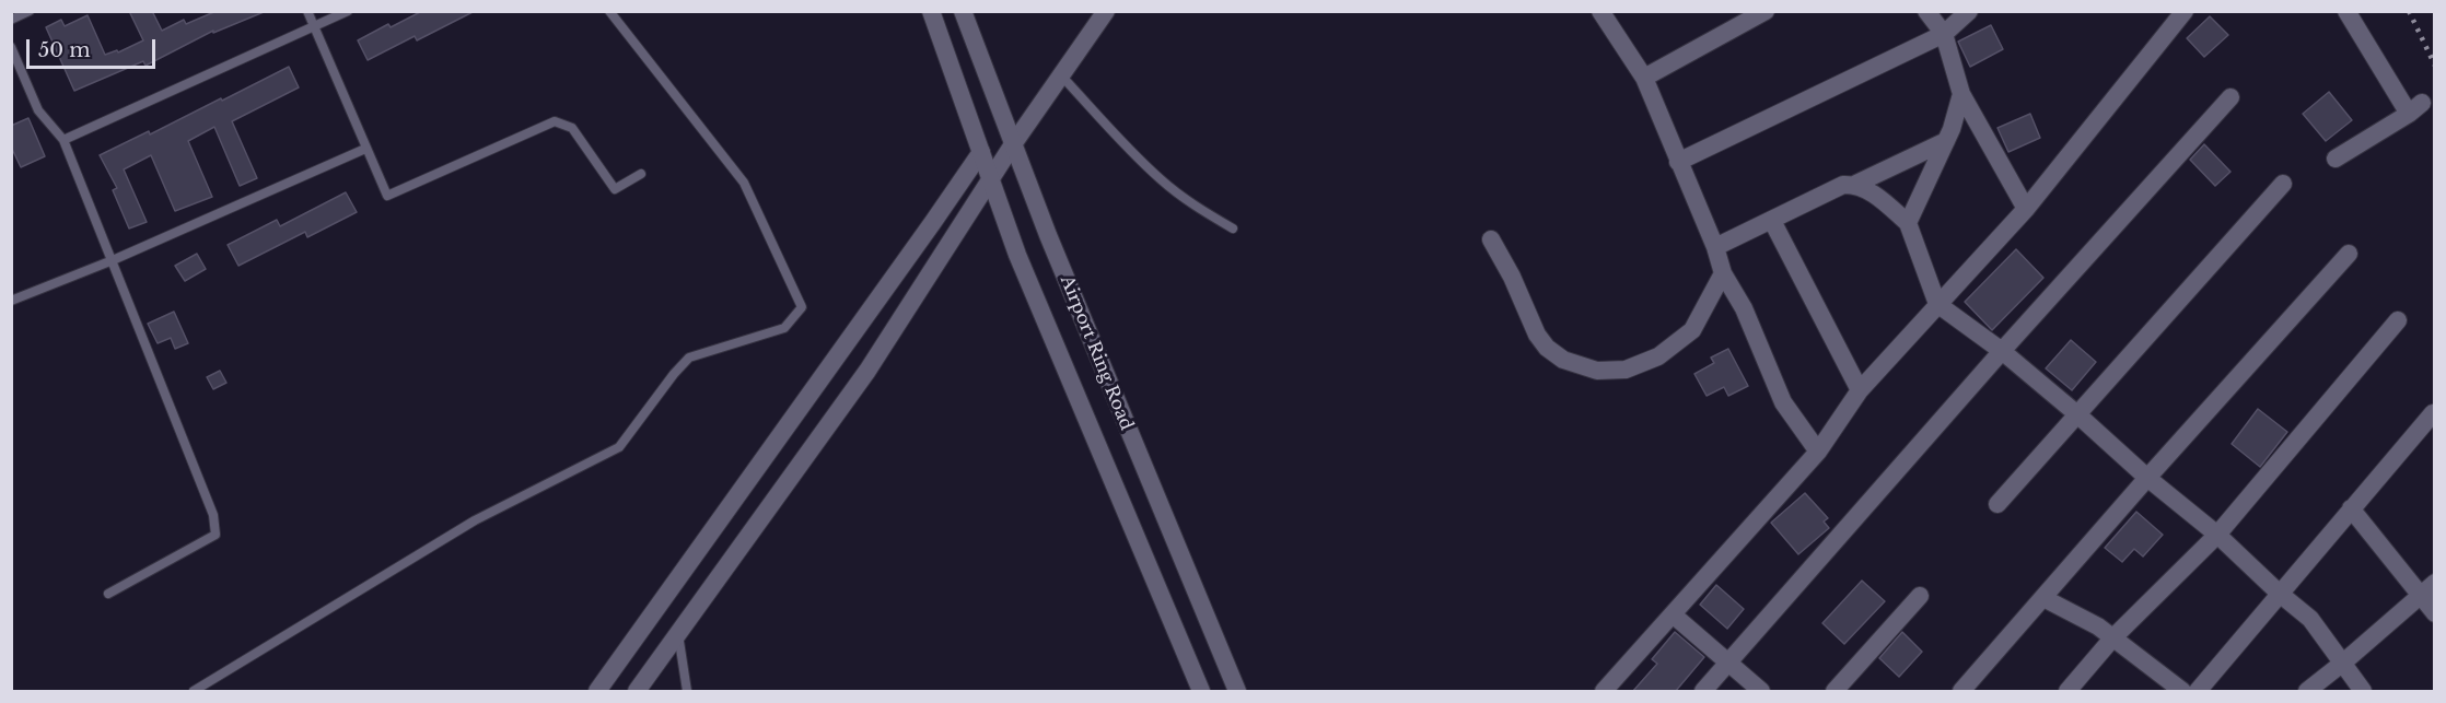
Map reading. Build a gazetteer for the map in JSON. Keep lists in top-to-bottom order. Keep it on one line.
{"streets":{"street":["Airport Ring Road"]},"scale_bar":"50 m"}
